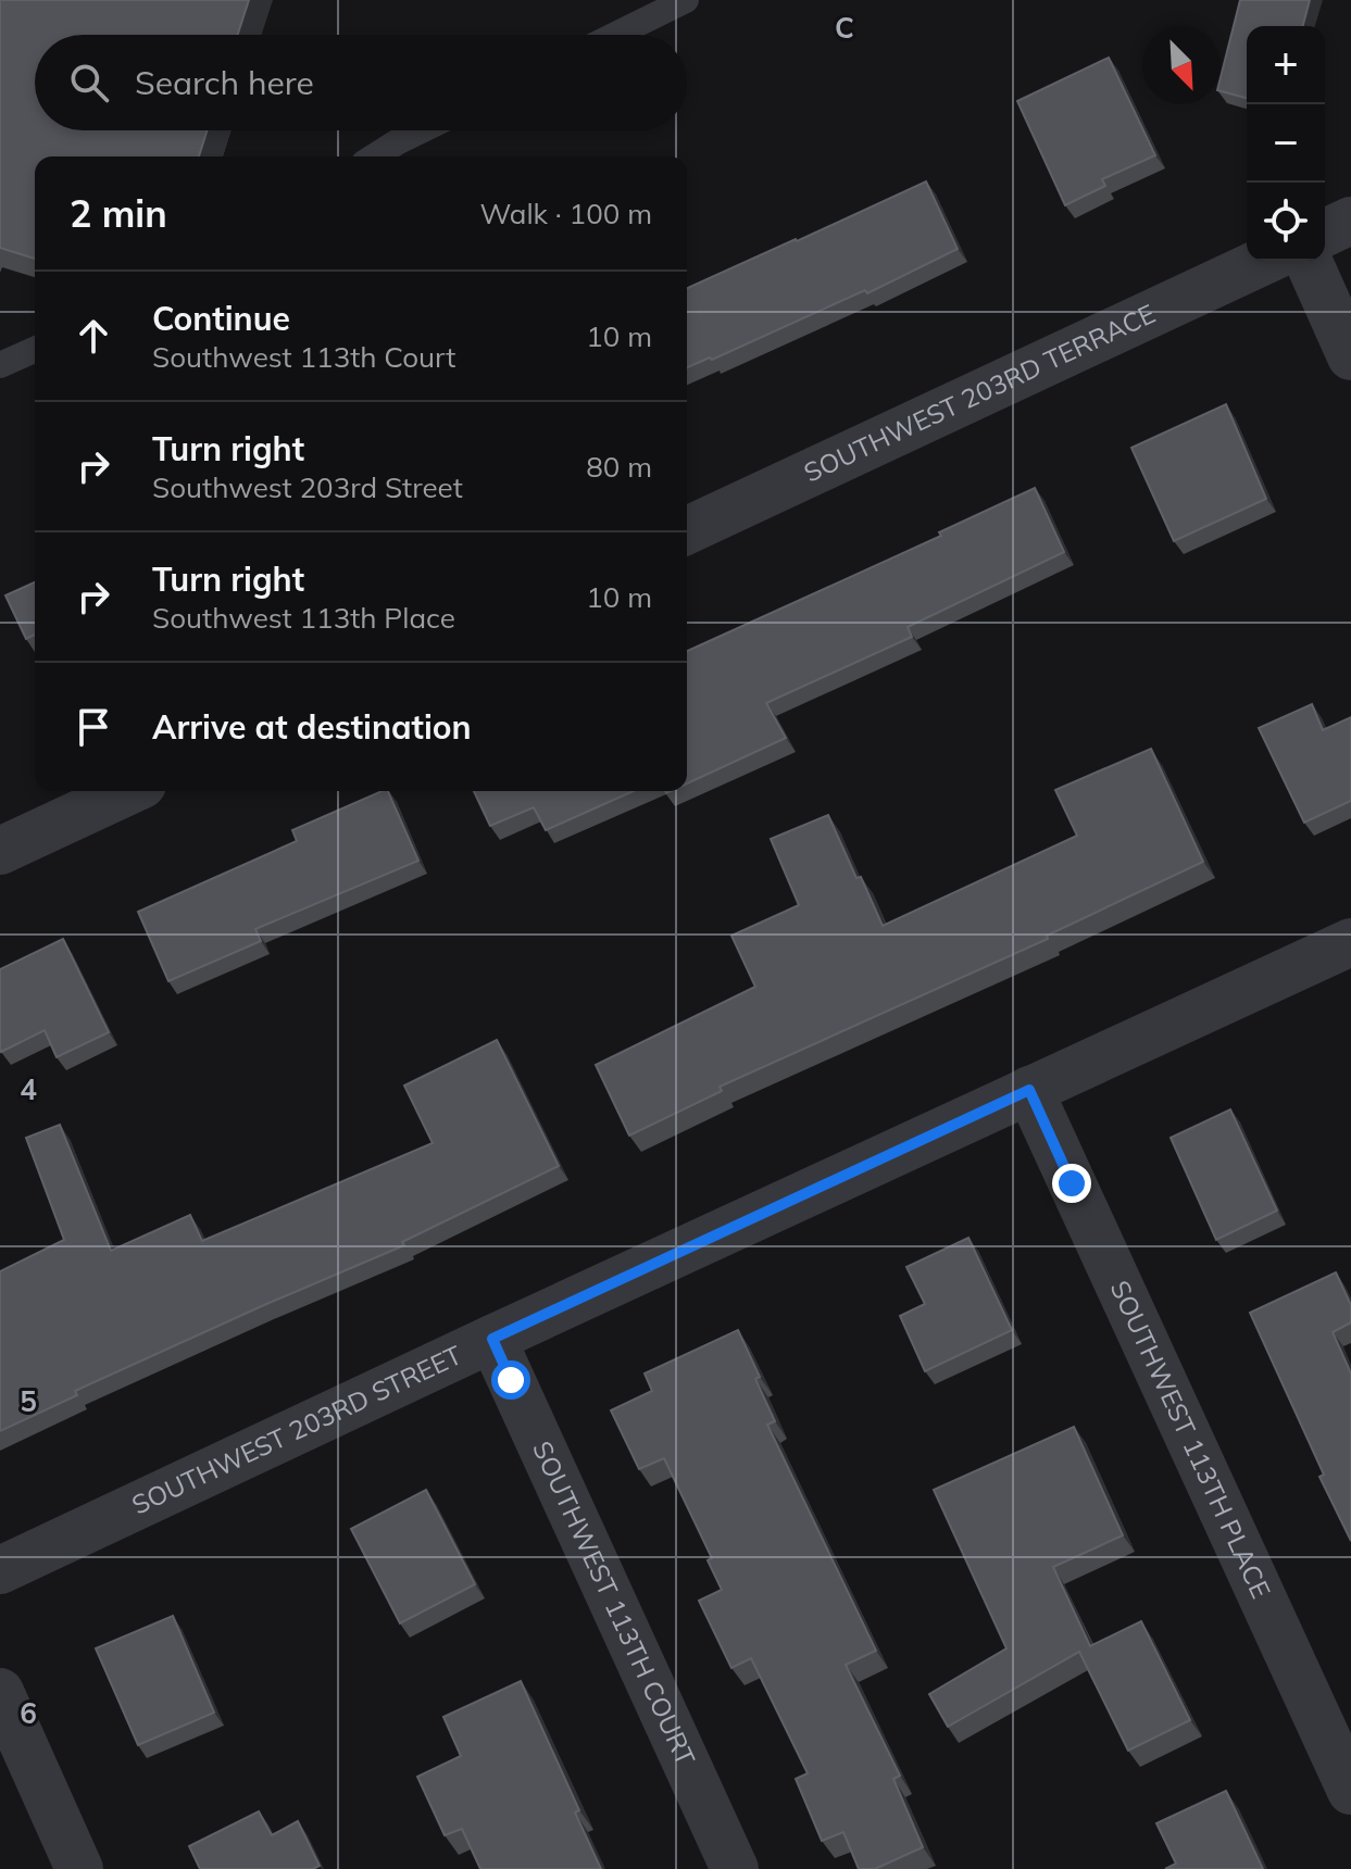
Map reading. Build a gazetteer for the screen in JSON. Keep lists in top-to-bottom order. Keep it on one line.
{"streets":{"street":["SOUTHWEST 203RD TERRACE","SOUTHWEST 203RD STREET","SOUTHWEST 113TH PLACE","SOUTHWEST 113TH COURT"]},"crossings":[["SOUTHWEST 203RD STREET","SOUTHWEST 113TH PLACE"],["SOUTHWEST 203RD STREET","SOUTHWEST 113TH COURT"]],"north":"bottom right","page":{"map_buttons":["+","−"],"search":"Search here","heading":["2 min","Walk · 100 m"],"list":[["Continue","Southwest 113th Court","10 m"],["Turn right","Southwest 203rd Street","80 m"],["Turn right","Southwest 113th Place","10 m"],"Arrive at destination"]},"grid":{"columns":["C"],"rows":["4","5","6"]}}
